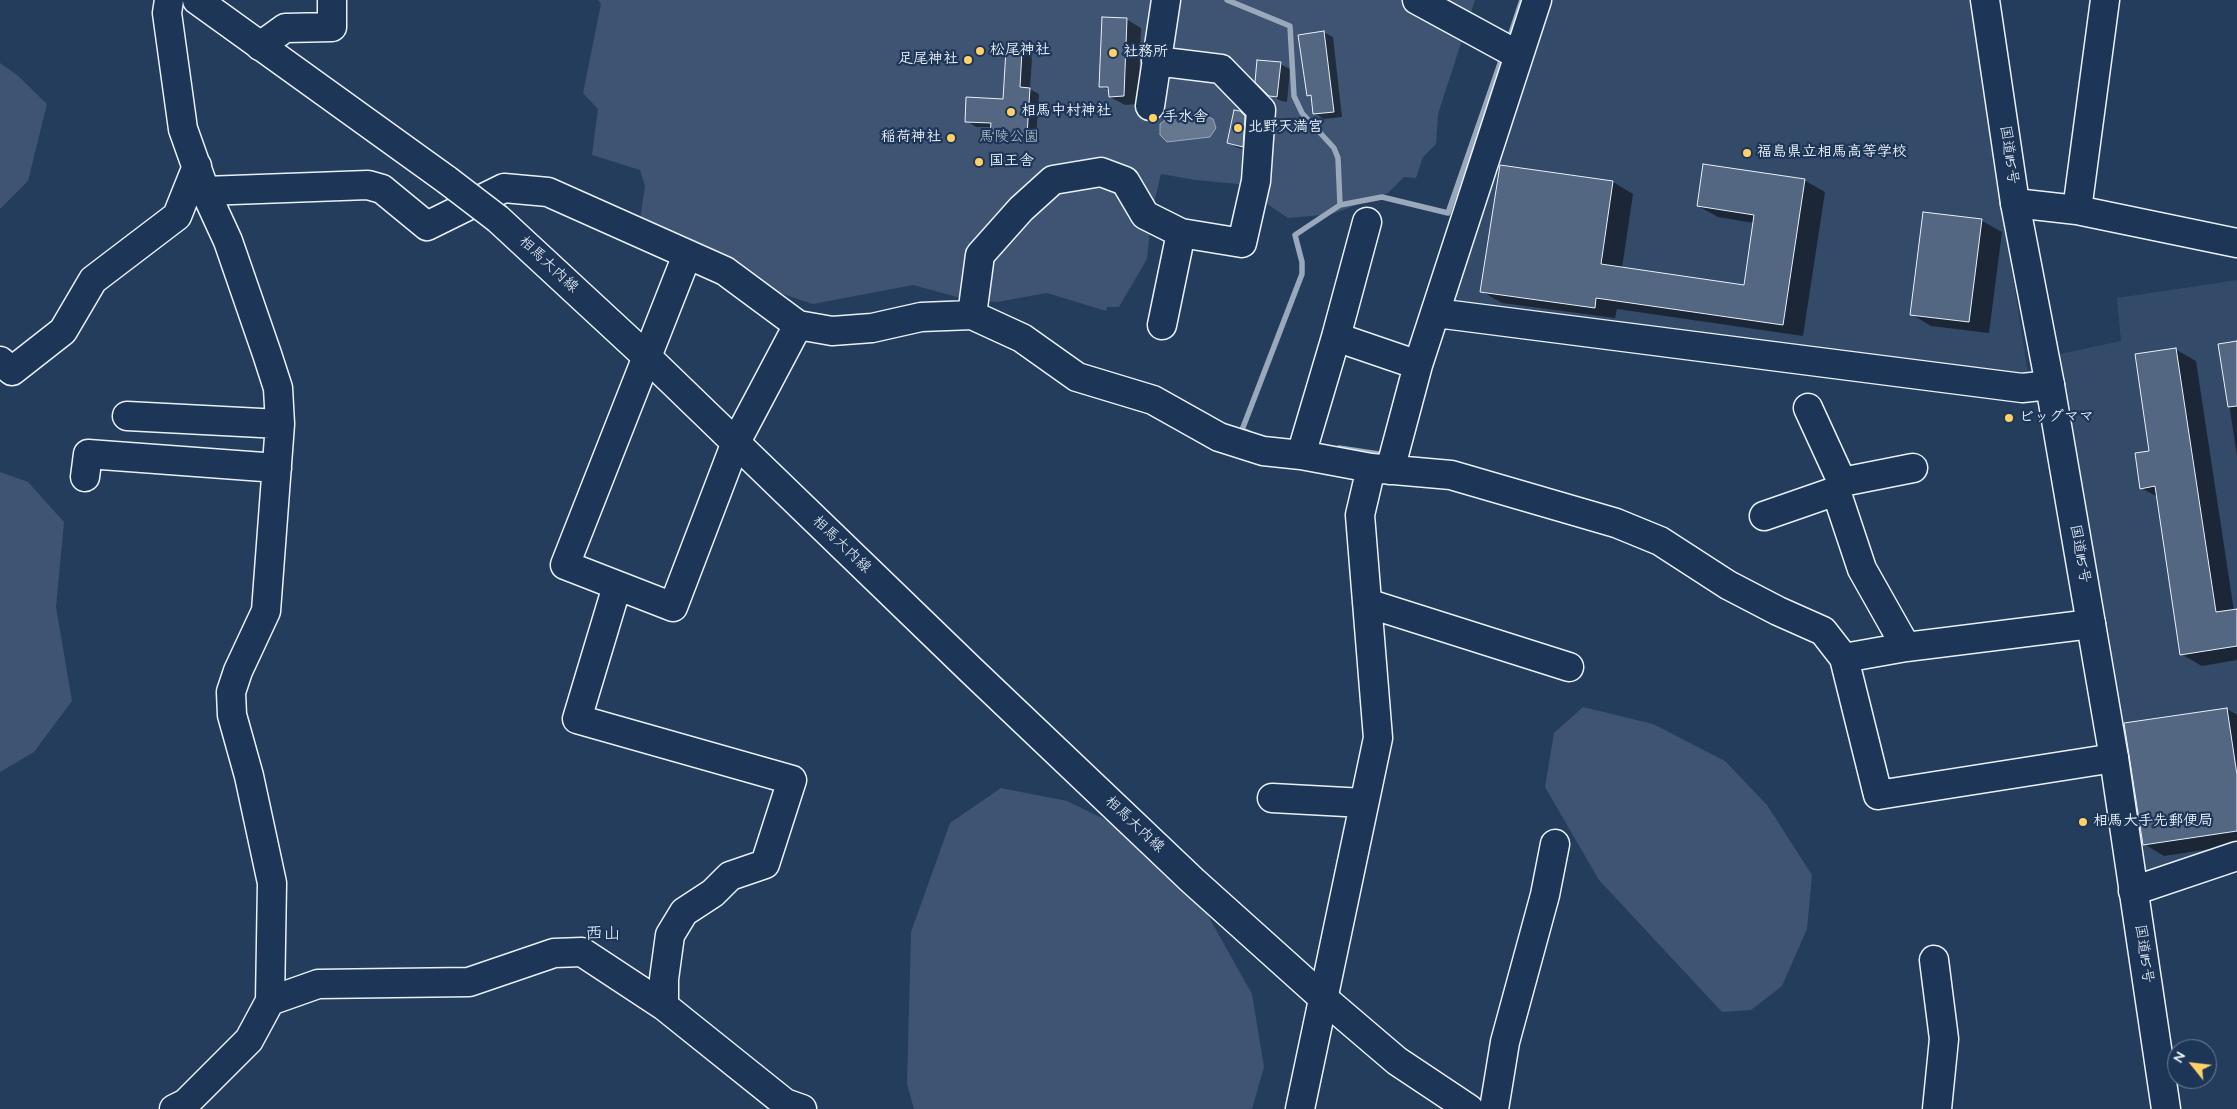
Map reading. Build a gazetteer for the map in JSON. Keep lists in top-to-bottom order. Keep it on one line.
{"streets":{"main road":["国道115号","相馬大内線"]},"districts":["西山"],"parks":["馬陵公園"],"places":["松尾神社","社務所","足尾神社","相馬中村神社","手水舎","北野天満宮","稲荷神社","福島県立相馬高等学校","国王舎","ビッグママ","相馬大手先郵便局"],"north":"top left"}
